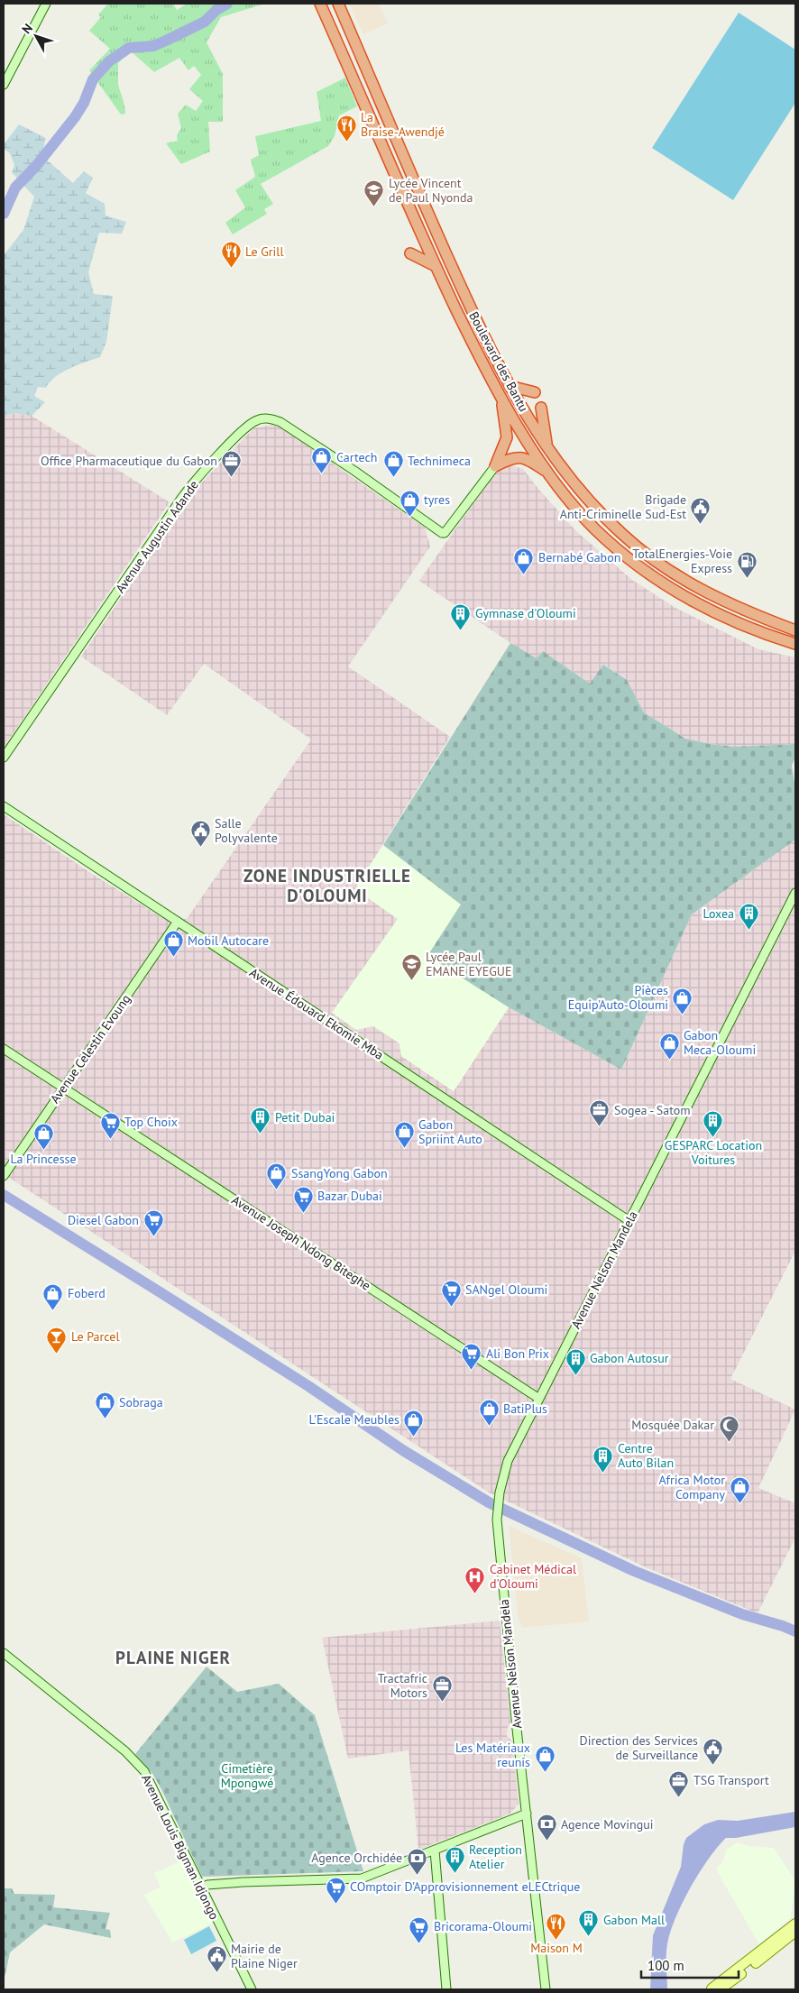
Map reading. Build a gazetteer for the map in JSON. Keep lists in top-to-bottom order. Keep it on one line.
{"streets":{"highway":["Boulevard des Bantu"],"street":["Avenue Augustin Adande","Avenue Édouard Ekomie Mba","Avenue Celestin Evoung","Avenue Joseph Ndong Biteghe","Avenue Nelson Mandela","Avenue Louis Bigman Idjongo"]},"crossings":[["Avenue Édouard Ekomie Mba","Avenue Celestin Evoung"],["Avenue Édouard Ekomie Mba","Avenue Nelson Mandela"],["Avenue Celestin Evoung","Avenue Joseph Ndong Biteghe"],["Avenue Joseph Ndong Biteghe","Avenue Nelson Mandela"]],"districts":["ZONE INDUSTRIELLE D'OLOUMI","PLAINE NIGER"],"parks":["Cimetière Mpongwé"],"places":{"restaurant":["La Braise-Awendjé","Le Grill","Maison M"],"school or university":["Lycée Vincent de Paul Nyonda","Lycée Paul EMANE EYEGUE"],"shop":["Cartech","Technimeca","tyres","Bernabé Gabon","Mobil Autocare","Pièces Equip'Auto-Oloumi","Gabon Meca-Oloumi","Gabon Spriint Auto","La Princesse","SsangYong Gabon","Foberd","Sobraga","BatiPlus","L'Escale Meubles","Africa Motor Company","Les Matériaux reunis"],"office":["Office Pharmaceutique du Gabon","Sogea - Satom","Tractafric Motors","TSG Transport"],"public building":["Brigade Anti-Criminelle Sud-Est","Salle Polyvalente","Direction des Services de Surveillance","Mairie de Plaine Niger"],"fuel station":["TotalEnergies-Voie Express"],"building":["Gymnase d'Oloumi","Loxea","Petit Dubai","GESPARC Location Voitures","Gabon Autosur","Centre Auto Bilan","Reception Atelier","Gabon Mall"],"supermarket":["Top Choix","Bazar Dubai","Diesel Gabon","SANgel Oloumi","Ali Bon Prix","COmptoir D'Approvisionnement eLECtrique","Bricorama-Oloumi"],"bar":["Le Parcel"],"mosque":["Mosquée Dakar"],"hospital":["Cabinet Médical d'Oloumi"],"bank":["Agence Movingui","Agence Orchidée"]},"scale_bar":"100 m","north":"top left"}
